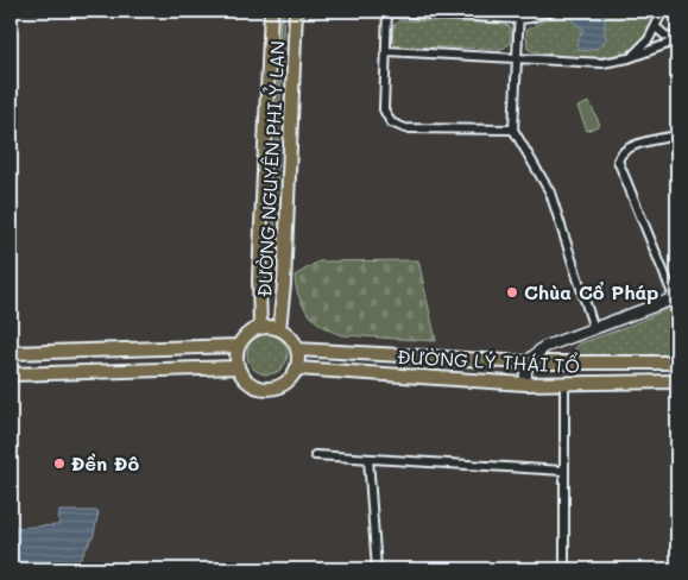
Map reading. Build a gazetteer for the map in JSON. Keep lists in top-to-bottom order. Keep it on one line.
{"streets":{"main road":["ĐƯỜNG NGUYÊN PHI Ỷ LAN","ĐƯỜNG LÝ THÁI TỔ"]},"crossings":[["ĐƯỜNG NGUYÊN PHI Ỷ LAN","ĐƯỜNG LÝ THÁI TỔ"]],"places":["Chùa Cổ Pháp","Đền Đô"]}
